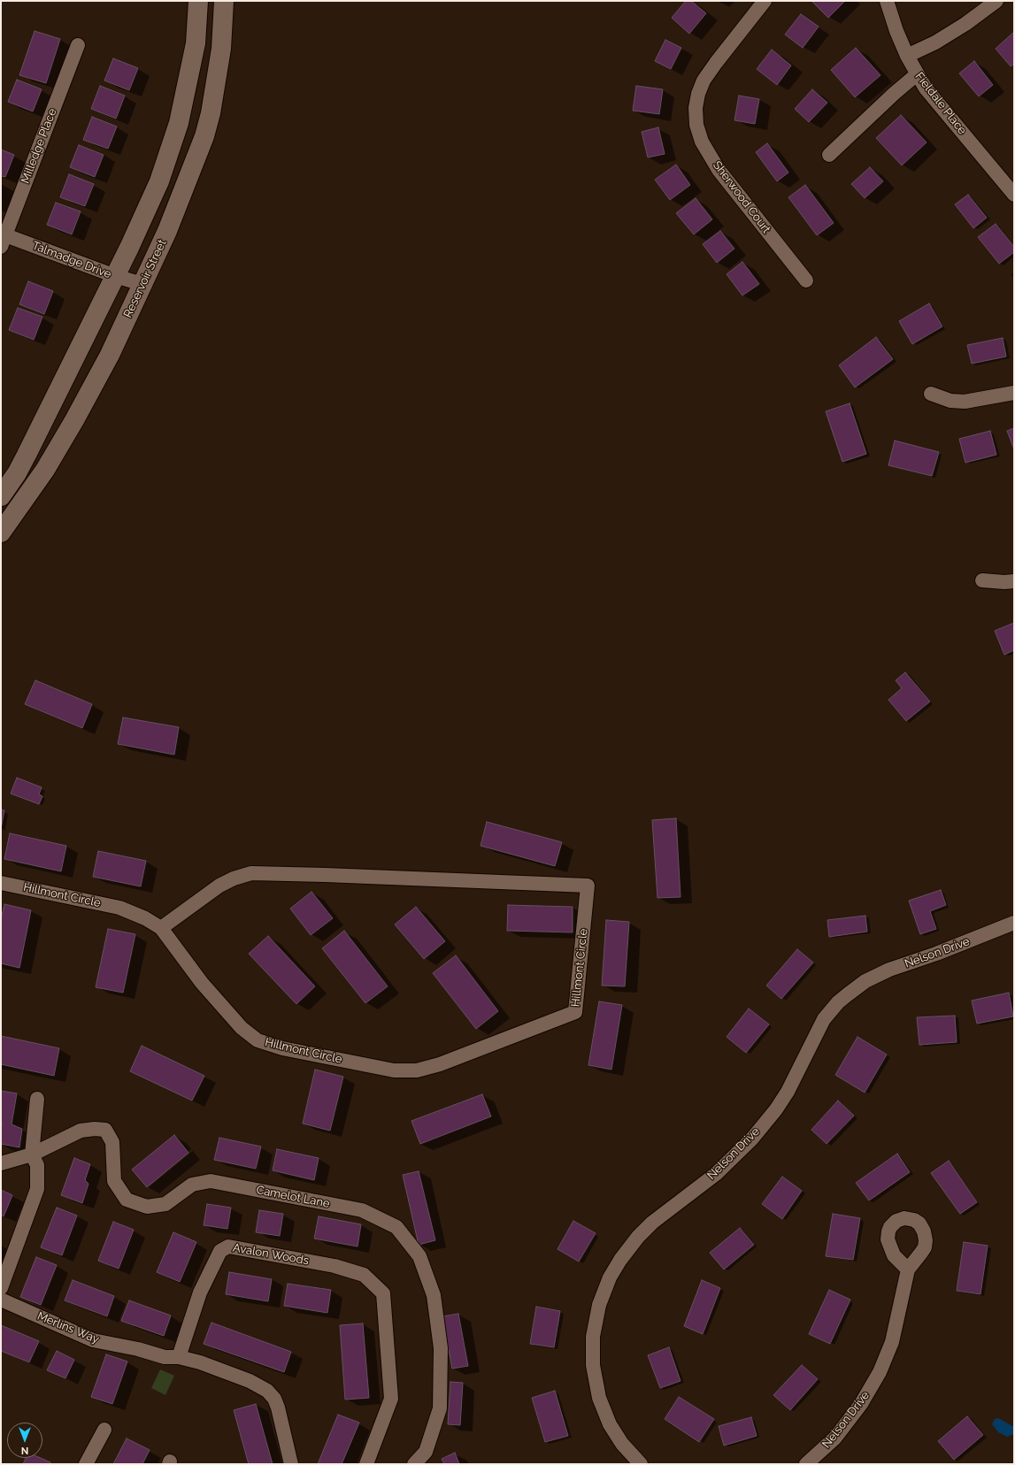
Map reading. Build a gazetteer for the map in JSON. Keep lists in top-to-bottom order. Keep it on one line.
{"streets":{"main road":["Reservoir Street"],"street":["Fieldale Place","Milledge Place","Sherwood Court","Talmadge Drive","Hillmont Circle","Nelson Drive","Camelot Lane","Avalon Woods","Merlins Way"]},"crossings":[["Milledge Place","Talmadge Drive"],["Talmadge Drive","Reservoir Street"],["Avalon Woods","Merlins Way"]],"north":"bottom"}
